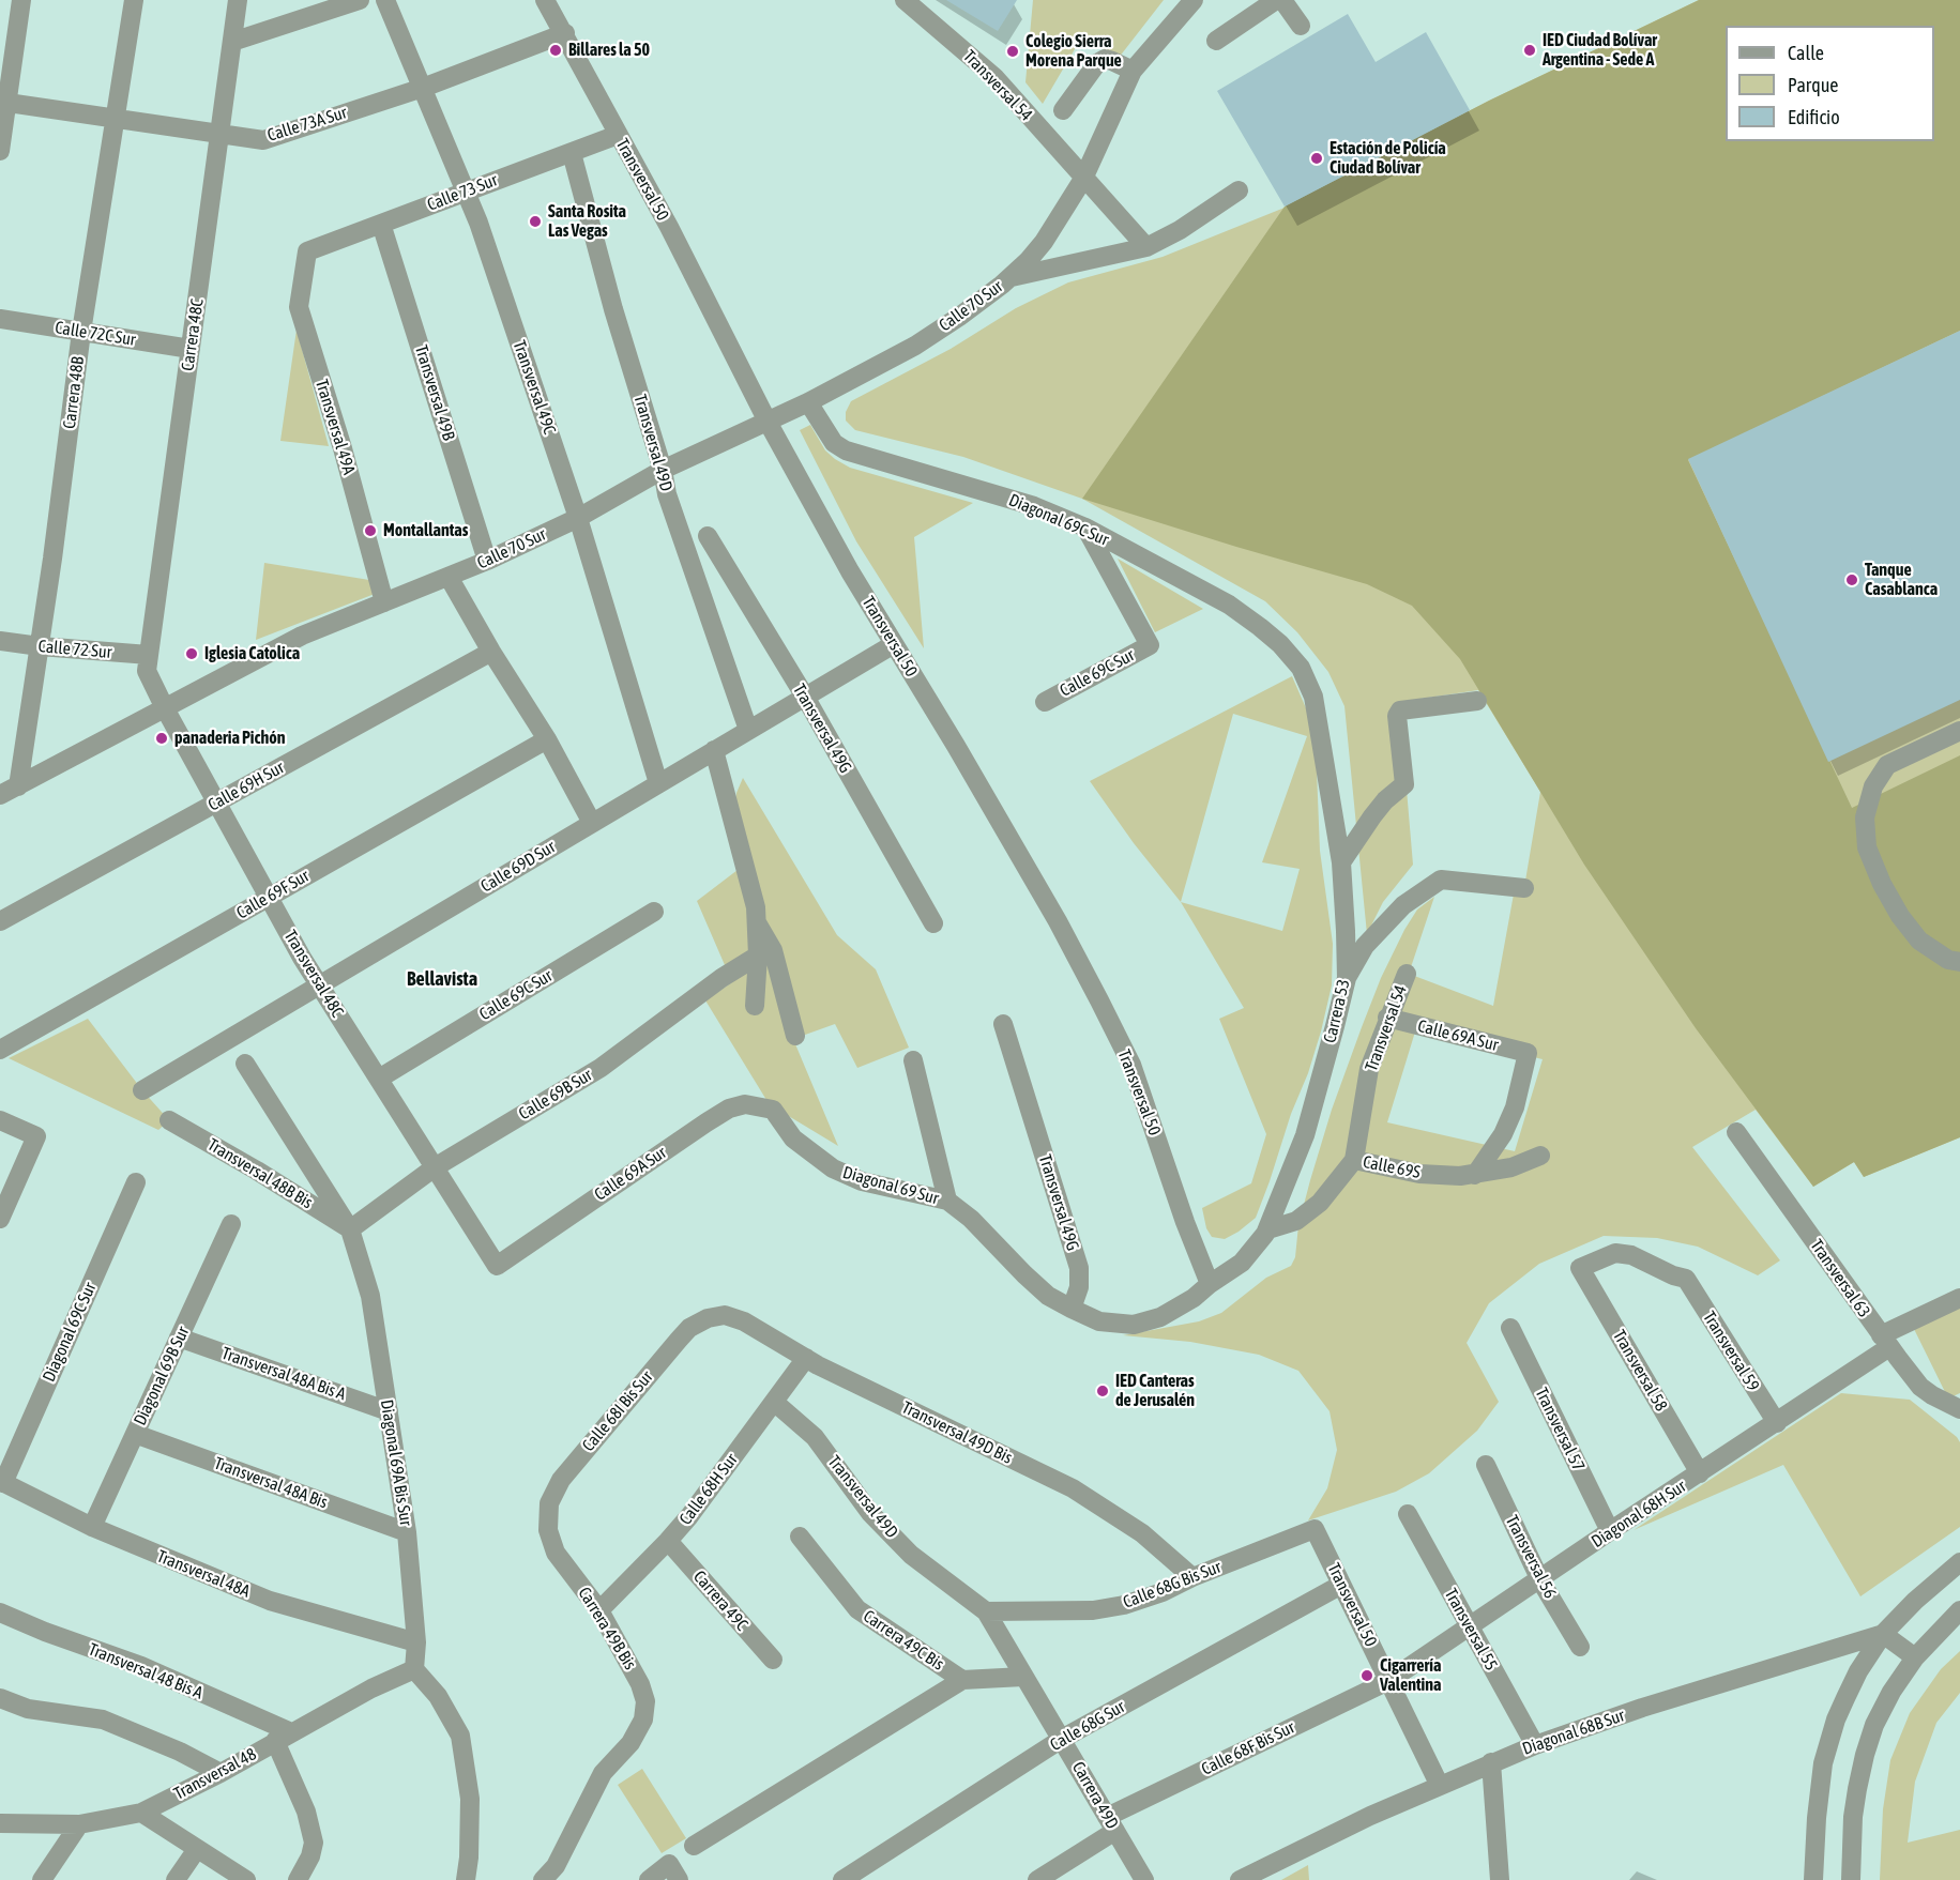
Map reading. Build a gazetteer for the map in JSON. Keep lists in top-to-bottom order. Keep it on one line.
{"streets":{"street":["Transversal 54","Calle 73A Sur","Transversal 50","Calle 73 Sur","Calle 70 Sur","Calle 72C Sur","Carrera 48C","Transversal 49C","Carrera 48B","Transversal 49B","Transversal 49A","Transversal 49D","Diagonal 69C Sur","Calle 72 Sur","Calle 69C Sur","Transversal 49G","Calle 69H Sur","Calle 69D Sur","Calle 69F Sur","Transversal 48C","Carrera 53","Calle 69A Sur","Calle 69B Sur","Calle 69S","Transversal 48B Bis","Diagonal 69 Sur","Transversal 63","Transversal 59","Transversal 58","Transversal 48A Bis A","Diagonal 69B Sur","Calle 68I Bis Sur","Transversal 57","Transversal 49D Bis","Diagonal 69A Bis Sur","Transversal 48A Bis","Calle 68H Sur","Diagonal 68H Sur","Transversal 56","Transversal 48A","Calle 68G Bis Sur","Carrera 49C","Carrera 49B Bis","Transversal 55","Carrera 49C Bis","Transversal 48 Bis A","Calle 68G Sur","Diagonal 68B Sur","Calle 68F Bis Sur","Transversal 48","Carrera 49D"]},"crossings":[["Transversal 54","Calle 70 Sur"],["Transversal 54","Calle 69A Sur"],["Transversal 54","Calle 69S"],["Calle 73A Sur","Transversal 50"],["Calle 73A Sur","Carrera 48C"],["Calle 73A Sur","Transversal 49C"],["Calle 73A Sur","Carrera 48B"],["Transversal 50","Calle 73 Sur"],["Transversal 50","Calle 70 Sur"],["Transversal 50","Calle 69D Sur"],["Transversal 50","Carrera 53"],["Transversal 50","Diagonal 68H Sur"],["Transversal 50","Calle 68G Bis Sur"],["Transversal 50","Calle 68G Sur"],["Transversal 50","Diagonal 68B Sur"],["Transversal 50","Calle 68F Bis Sur"],["Calle 73 Sur","Transversal 49C"],["Calle 73 Sur","Transversal 49B"],["Calle 73 Sur","Transversal 49A"],["Calle 73 Sur","Transversal 49D"],["Calle 70 Sur","Transversal 49C"],["Calle 70 Sur","Carrera 48B"],["Calle 70 Sur","Transversal 49B"],["Calle 70 Sur","Transversal 49A"],["Calle 70 Sur","Transversal 49D"],["Calle 70 Sur","Diagonal 69C Sur"],["Calle 70 Sur","Transversal 48C"],["Calle 72C Sur","Carrera 48C"],["Calle 72C Sur","Carrera 48B"],["Carrera 48C","Calle 72 Sur"],["Carrera 48C","Transversal 48C"],["Transversal 49C","Calle 69D Sur"],["Carrera 48B","Calle 72 Sur"],["Transversal 49D","Calle 69D Sur"],["Transversal 49D","Calle 68H Sur"],["Transversal 49D","Calle 68G Bis Sur"],["Transversal 49D","Carrera 49D"],["Diagonal 69C Sur","Calle 69C Sur"],["Diagonal 69C Sur","Carrera 53"],["Diagonal 69C Sur","Transversal 48A"],["Calle 72 Sur","Transversal 48C"],["Calle 69C Sur","Transversal 48C"],["Transversal 49G","Calle 69D Sur"],["Transversal 49G","Diagonal 69 Sur"],["Calle 69H Sur","Transversal 48C"],["Calle 69D Sur","Transversal 48C"],["Calle 69F Sur","Transversal 48C"],["Transversal 48C","Calle 69A Sur"],["Transversal 48C","Calle 69B Sur"],["Carrera 53","Calle 69S"],["Calle 69A Sur","Calle 69S"],["Calle 69A Sur","Diagonal 69 Sur"],["Calle 69B Sur","Transversal 48B Bis"],["Calle 69B Sur","Diagonal 69A Bis Sur"],["Transversal 48B Bis","Diagonal 69A Bis Sur"],["Transversal 63","Diagonal 68H Sur"],["Transversal 59","Transversal 58"],["Transversal 59","Diagonal 68H Sur"],["Transversal 58","Diagonal 68H Sur"],["Transversal 48A Bis A","Diagonal 69B Sur"],["Transversal 48A Bis A","Diagonal 69A Bis Sur"],["Diagonal 69B Sur","Transversal 48A Bis"],["Diagonal 69B Sur","Transversal 48A"],["Calle 68I Bis Sur","Transversal 49D Bis"],["Calle 68I Bis Sur","Carrera 49B Bis"],["Transversal 57","Diagonal 68H Sur"],["Transversal 49D Bis","Calle 68H Sur"],["Transversal 49D Bis","Calle 68G Bis Sur"],["Diagonal 69A Bis Sur","Transversal 48A Bis"],["Diagonal 69A Bis Sur","Transversal 48A"],["Diagonal 69A Bis Sur","Transversal 48"],["Calle 68H Sur","Carrera 49C"],["Calle 68H Sur","Carrera 49B Bis"],["Diagonal 68H Sur","Transversal 56"],["Diagonal 68H Sur","Transversal 55"],["Diagonal 68H Sur","Calle 68F Bis Sur"],["Calle 68G Bis Sur","Carrera 49D"],["Transversal 55","Diagonal 68B Sur"],["Transversal 48 Bis A","Transversal 48"],["Calle 68G Sur","Carrera 49D"],["Calle 68F Bis Sur","Carrera 49D"]],"districts":["Bellavista"],"places":["Billares la 50","IED Ciudad Bolívar Argentina - Sede A","Colegio Sierra Morena Parque","Estación de Policía Ciudad Bolívar","Santa Rosita Las Vegas","Montallantas","Tanque Casablanca","Iglesia Catolica","panaderia Pichón","IED Canteras de Jerusalén","Cigarrería Valentina"],"legend":["Calle","Parque","Edificio"]}
